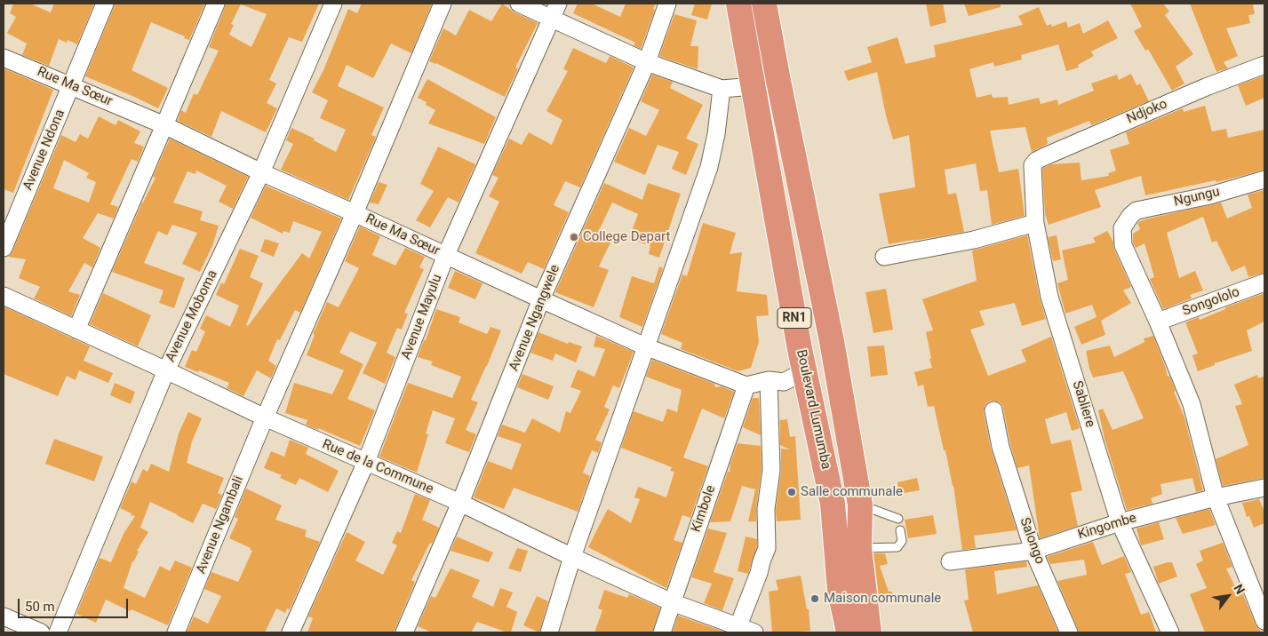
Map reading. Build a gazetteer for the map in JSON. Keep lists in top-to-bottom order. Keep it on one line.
{"streets":{"highway":["RN1","Boulevard Lumumba"],"street":["Rue Ma Sœur","Ndjoko","Avenue Ndona","Ngungu","Songololo","Avenue Moboma","Avenue Mayulu","Avenue Ngangwele","Sabliere","Rue de la Commune","Kimbole","Avenue Ngambali","Kingombe","Salongo"]},"crossings":[["Rue Ma Sœur","Avenue Ndona"],["Rue Ma Sœur","Avenue Moboma"],["Rue Ma Sœur","Avenue Mayulu"],["Rue Ma Sœur","Avenue Ngangwele"],["Rue Ma Sœur","Kimbole"],["Rue Ma Sœur","Avenue Ngambali"],["Ndjoko","Sabliere"],["Ngungu","Songololo"],["Avenue Moboma","Rue de la Commune"],["Avenue Mayulu","Rue de la Commune"],["Avenue Ngangwele","Rue de la Commune"],["Sabliere","Kingombe"],["Rue de la Commune","Kimbole"],["Rue de la Commune","Avenue Ngambali"],["Kingombe","Salongo"]],"places":["College Depart","Salle communale","Maison communale"],"scale_bar":"50 m","north":"top right"}
